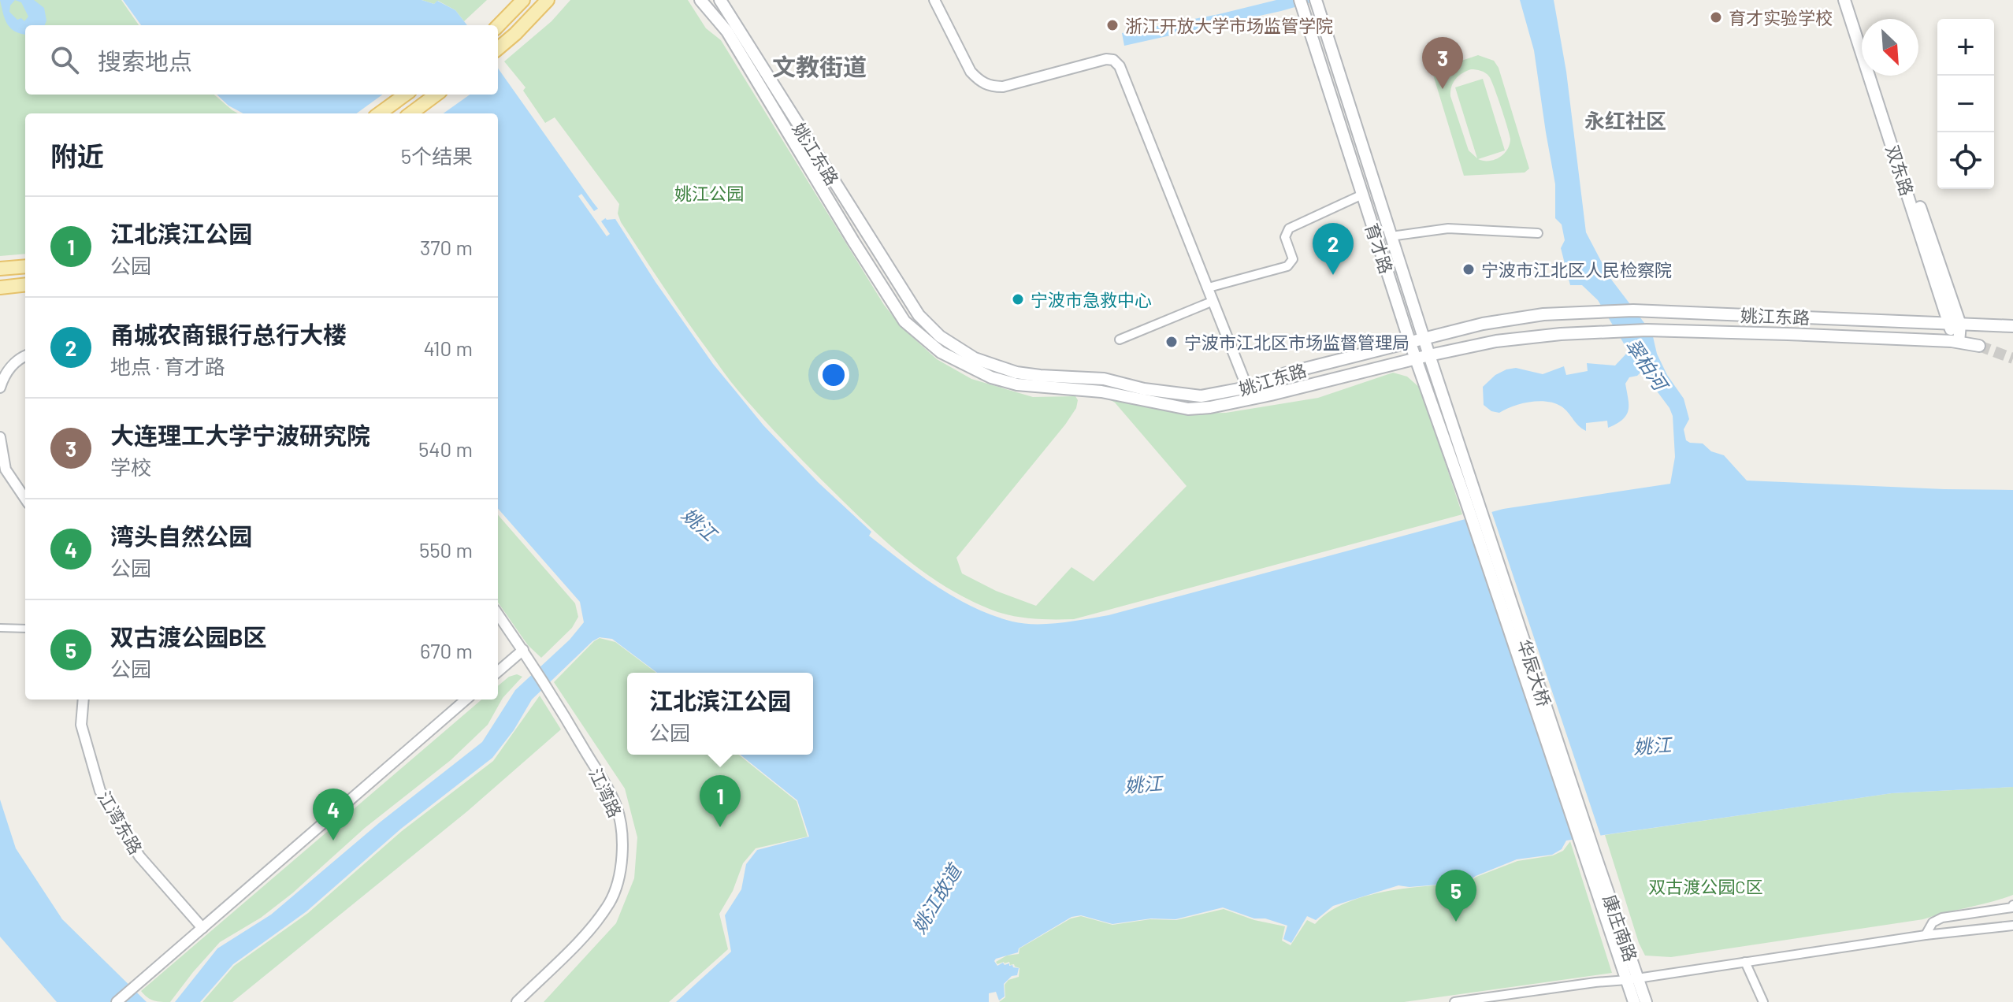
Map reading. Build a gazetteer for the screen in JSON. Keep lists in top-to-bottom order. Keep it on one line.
{"streets":{"main road":["姚江东路","双东路","育才路","华辰大桥","康庄南路"],"street":["江湾路","江湾东路"]},"crossings":[["姚江东路","双东路"],["姚江东路","育才路"],["育才路","华辰大桥"],["华辰大桥","康庄南路"]],"districts":["文教街道","永红社区"],"water":["翠柏河","姚江","姚江故道"],"parks":["姚江公园","双古渡公园C区"],"places":["育才实验学校","浙江开放大学市场监管学院","宁波市江北区人民检察院","宁波市急救中心","宁波市江北区市场监督管理局"],"north":"bottom right","page":{"map_buttons":["+","−"],"search":"搜索地点","pins":["3","2","1","4","5"],"heading":["附近","5个结果"],"list":[{"mark":"1","name":"江北滨江公园","note":"公园","value":"370 m"},{"mark":"2","name":"甬城农商银行总行大楼","note":"地点 · 育才路","value":"410 m"},{"mark":"3","name":"大连理工大学宁波研究院","note":"学校","value":"540 m"},{"mark":"4","name":"湾头自然公园","note":"公园","value":"550 m"},{"mark":"5","name":"双古渡公园B区","note":"公园","value":"670 m"}],"popup":["江北滨江公园","公园"]}}
